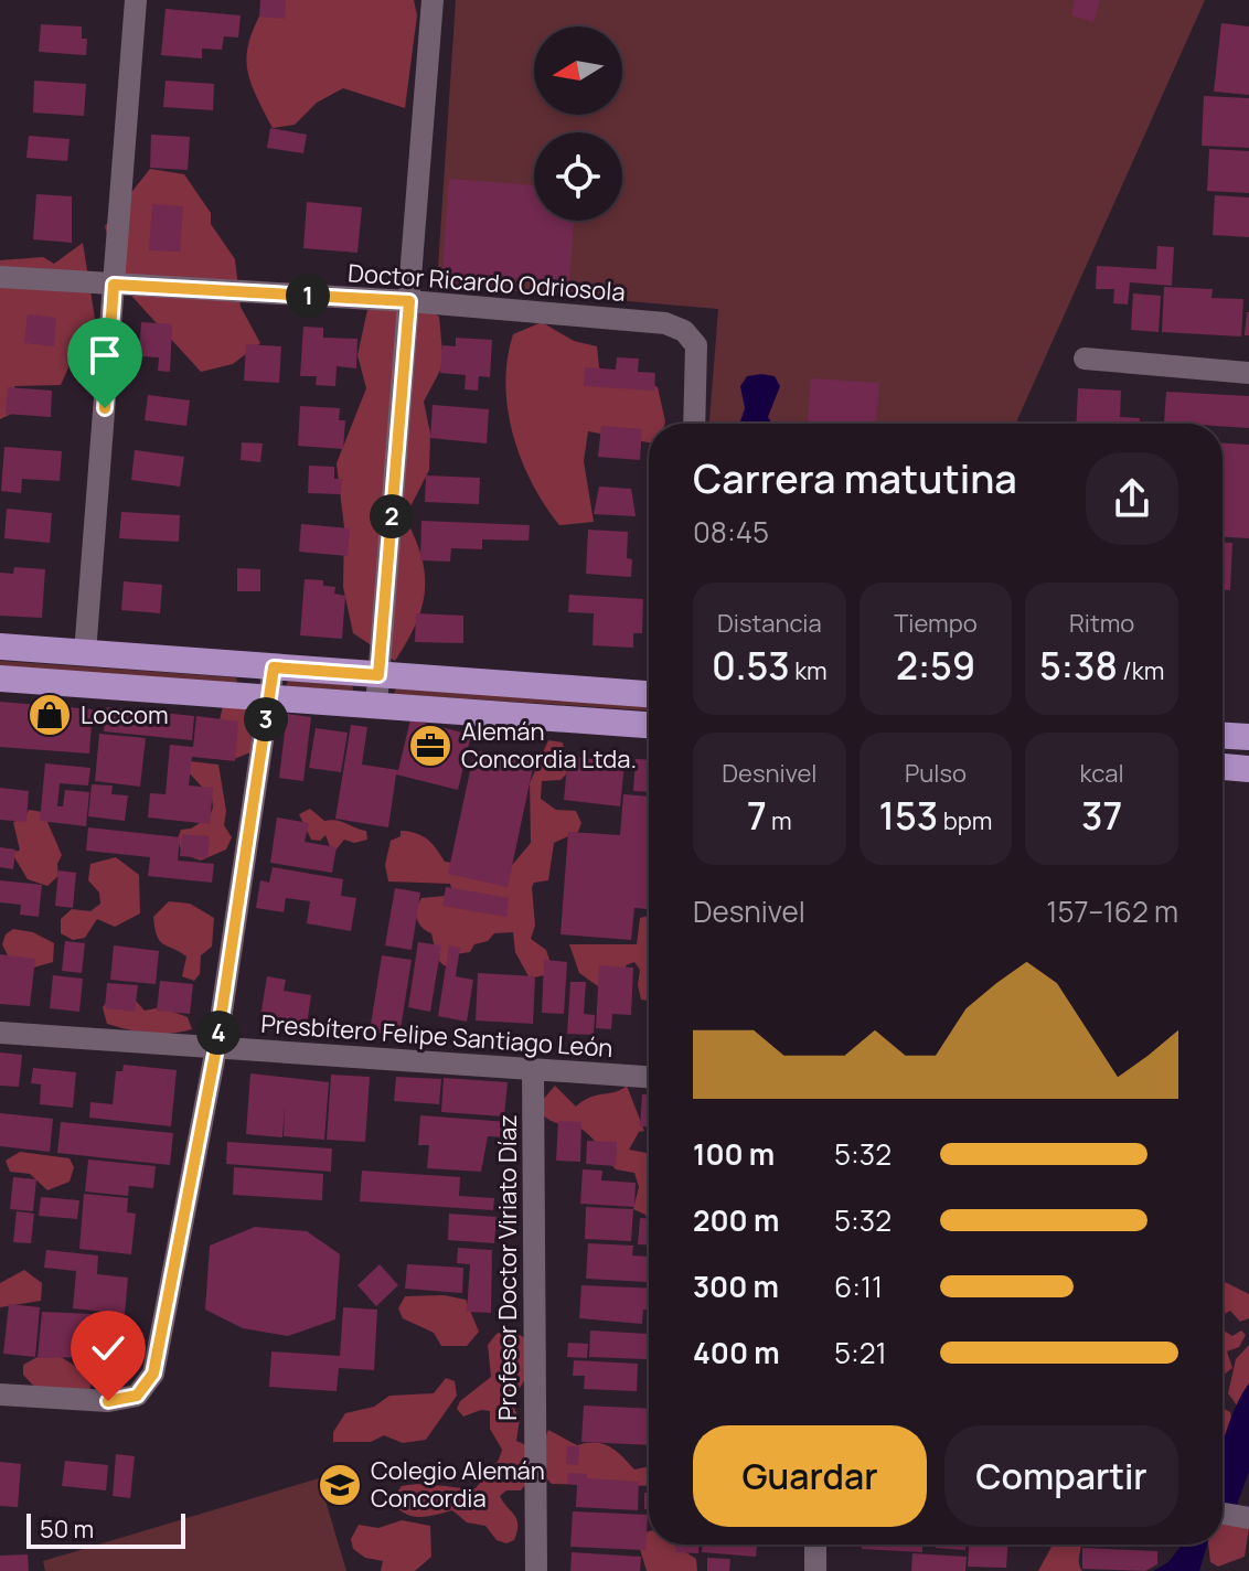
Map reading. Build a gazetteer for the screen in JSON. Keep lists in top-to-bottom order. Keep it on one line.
{"streets":{"street":["Doctor Ricardo Odriosola","Presbítero Felipe Santiago León","Profesor Doctor Viriato Díaz"]},"crossings":[["Presbítero Felipe Santiago León","Profesor Doctor Viriato Díaz"]],"places":{"shop":["Loccom"],"office":["Alemán Concordia Ltda."],"school or university":["Colegio Alemán Concordia"]},"scale_bar":"50 m","north":"left","page":{"pins":["1","2","3","4"],"heading":["Carrera matutina","08:45"],"stats":[["Distancia","0.53 km"],["Tiempo","2:59"],["Ritmo","5:38 /km"],["Desnivel","7 m"],["Pulso","153 bpm"],["kcal","37"]],"chart":["Desnivel","157–162 m"],"list":[{"name":"100 m","note":"5:32"},{"name":"200 m","note":"5:32"},{"name":"300 m","note":"6:11"},{"name":"400 m","note":"5:21"}],"buttons":["Guardar","Compartir"],"scale":"50 m"}}
